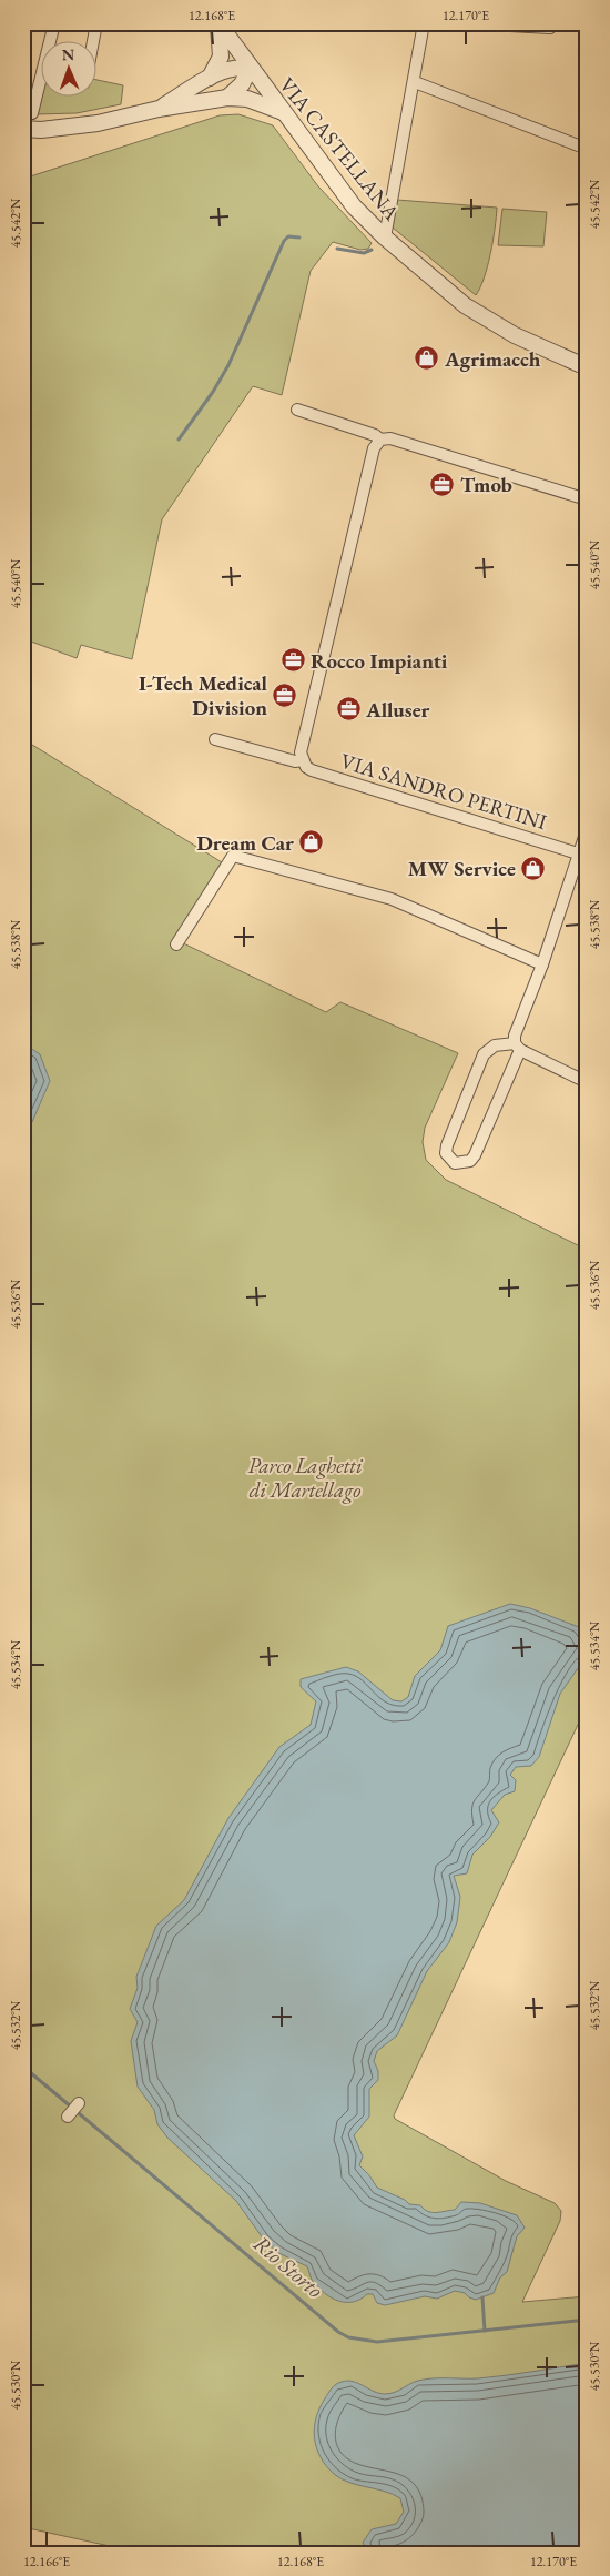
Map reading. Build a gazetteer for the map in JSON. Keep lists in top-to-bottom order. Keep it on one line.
{"streets":{"street":["VIA CASTELLANA","VIA SANDRO PERTINI"]},"water":["Rio Storto"],"parks":["Parco Laghetti di Martellago"],"places":{"shop":["Agrimacch","Dream Car","MW Service"],"office":["Tmob","Rocco Impianti","I-Tech Medical Division","Alluser"]},"north":"top","coordinates":["12.168°E","12.170°E","45.542°N","45.540°N","45.538°N","45.536°N","45.534°N","45.532°N","45.530°N","12.166°E"]}
